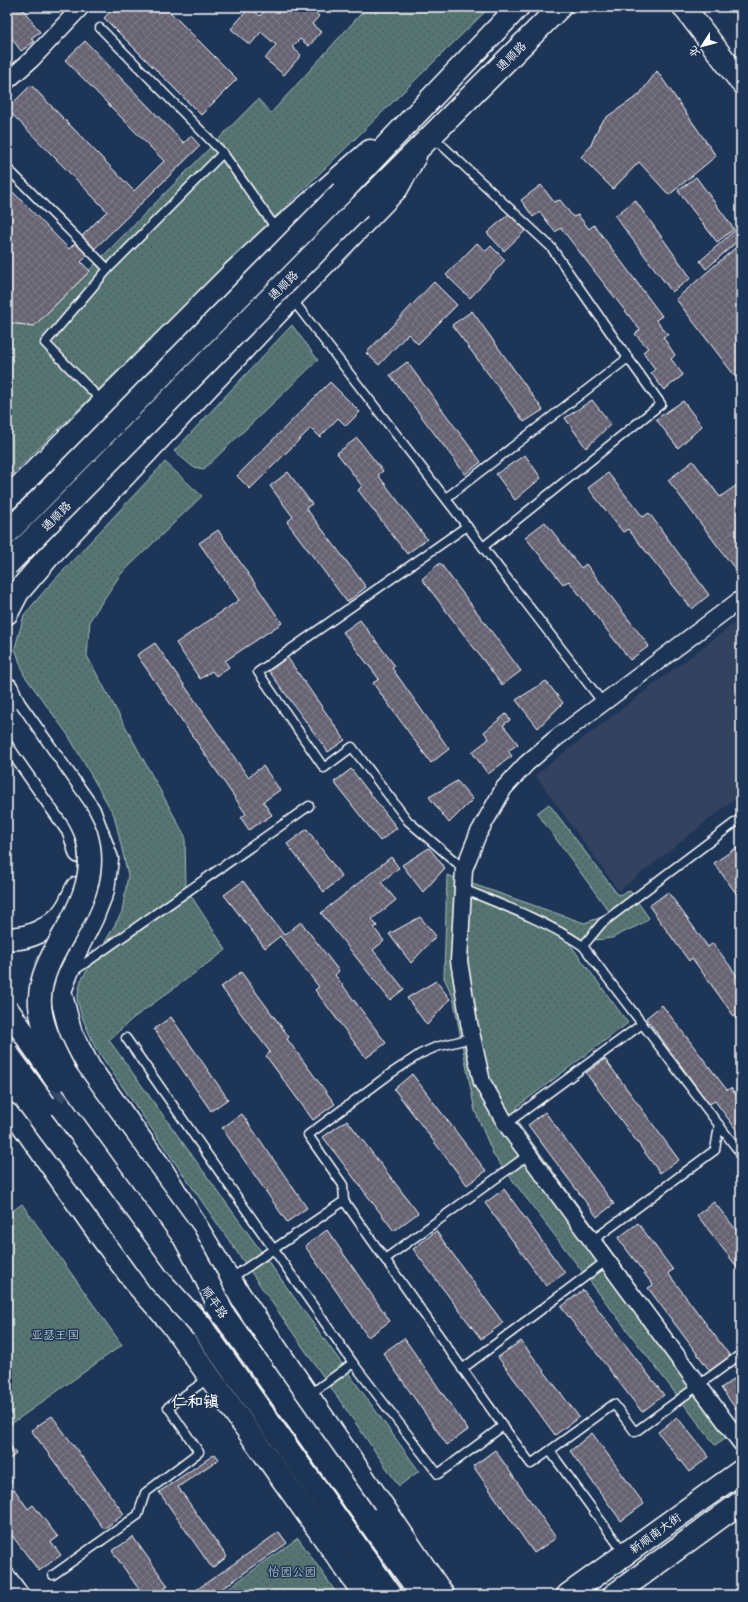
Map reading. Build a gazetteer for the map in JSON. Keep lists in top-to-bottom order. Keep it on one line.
{"streets":{"main road":["通顺路","顺平路","新顺南大街"]},"districts":["仁和镇"],"parks":["亚瑟王国","怡园公园"],"north":"bottom left"}
